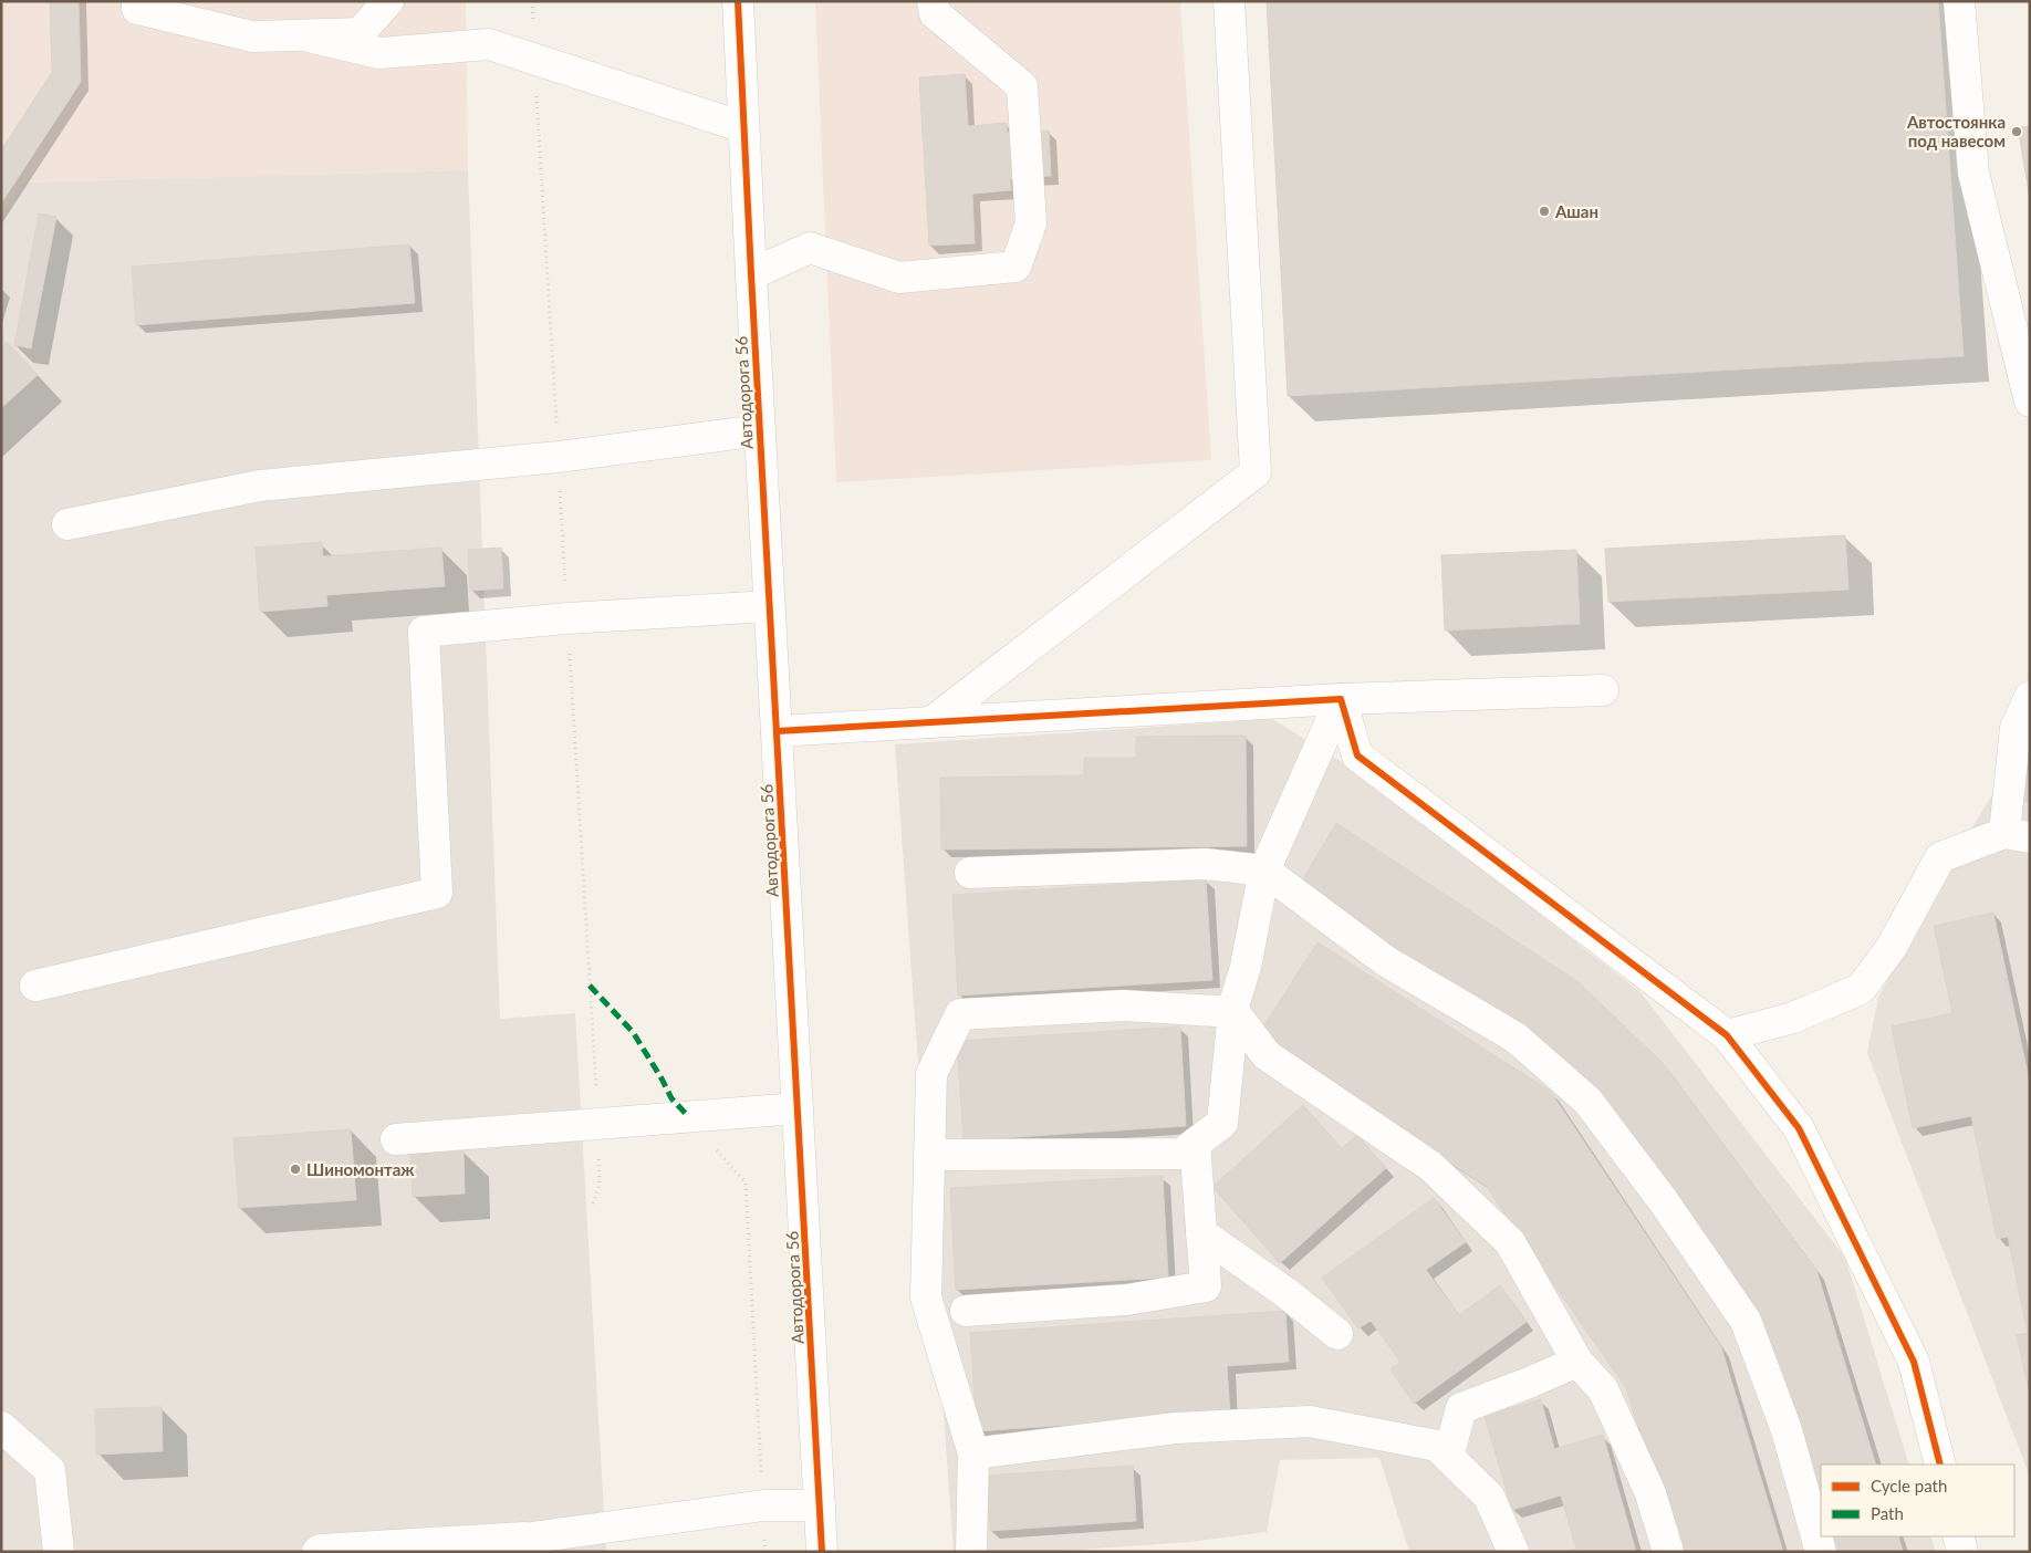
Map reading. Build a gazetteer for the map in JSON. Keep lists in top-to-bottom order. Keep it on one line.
{"streets":{"street":["Автодорога 56"]},"places":["Автостоянка под навесом","Ашан","Шиномонтаж"],"legend":["Cycle path","Path"]}
